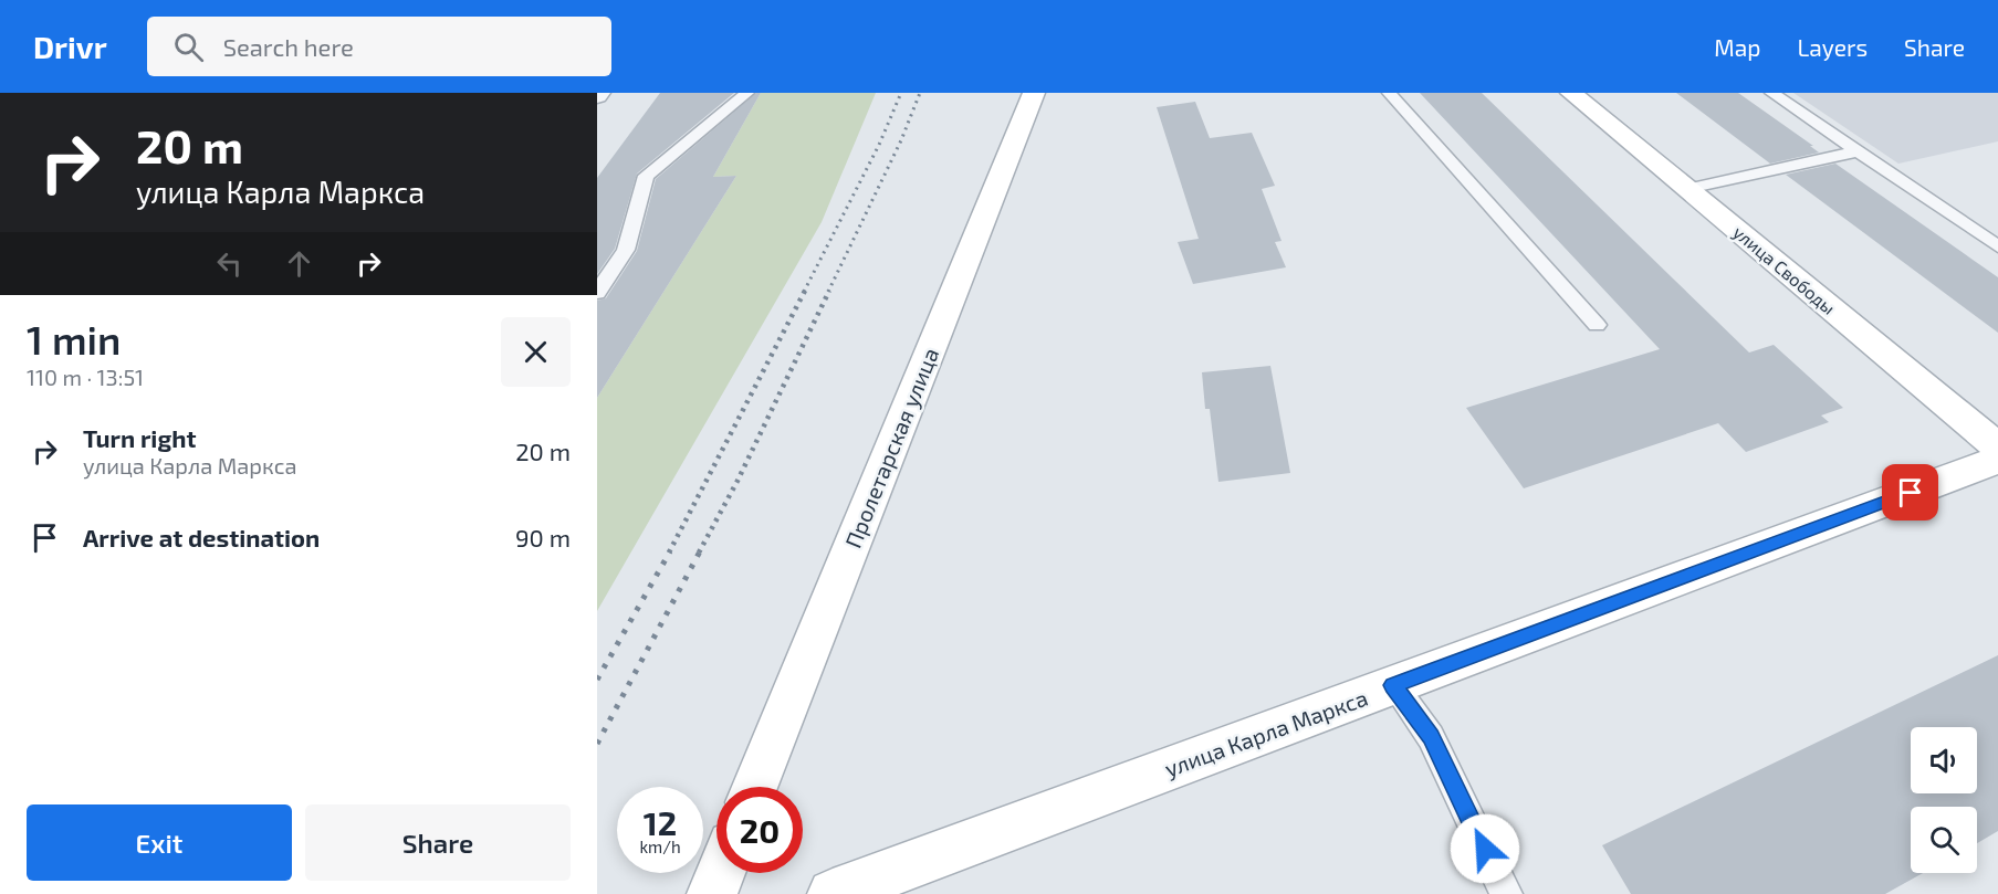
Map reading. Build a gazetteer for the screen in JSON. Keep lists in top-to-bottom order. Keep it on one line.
{"streets":{"street":["улица Свободы","Пролетарская улица","улица Карла Маркса"]},"page":{"header":"Drivr","search":"Search here","nav":["Map","Layers","Share"],"turn":["20 m","улица Карла Маркса"],"heading":["1 min","110 m · 13:51"],"list":[{"name":"Turn right","note":"улица Карла Маркса","value":"20 m"},{"name":"Arrive at destination","value":"90 m"}],"speed":"12 km/h","limit":"20","buttons":["Exit","Share"]}}
